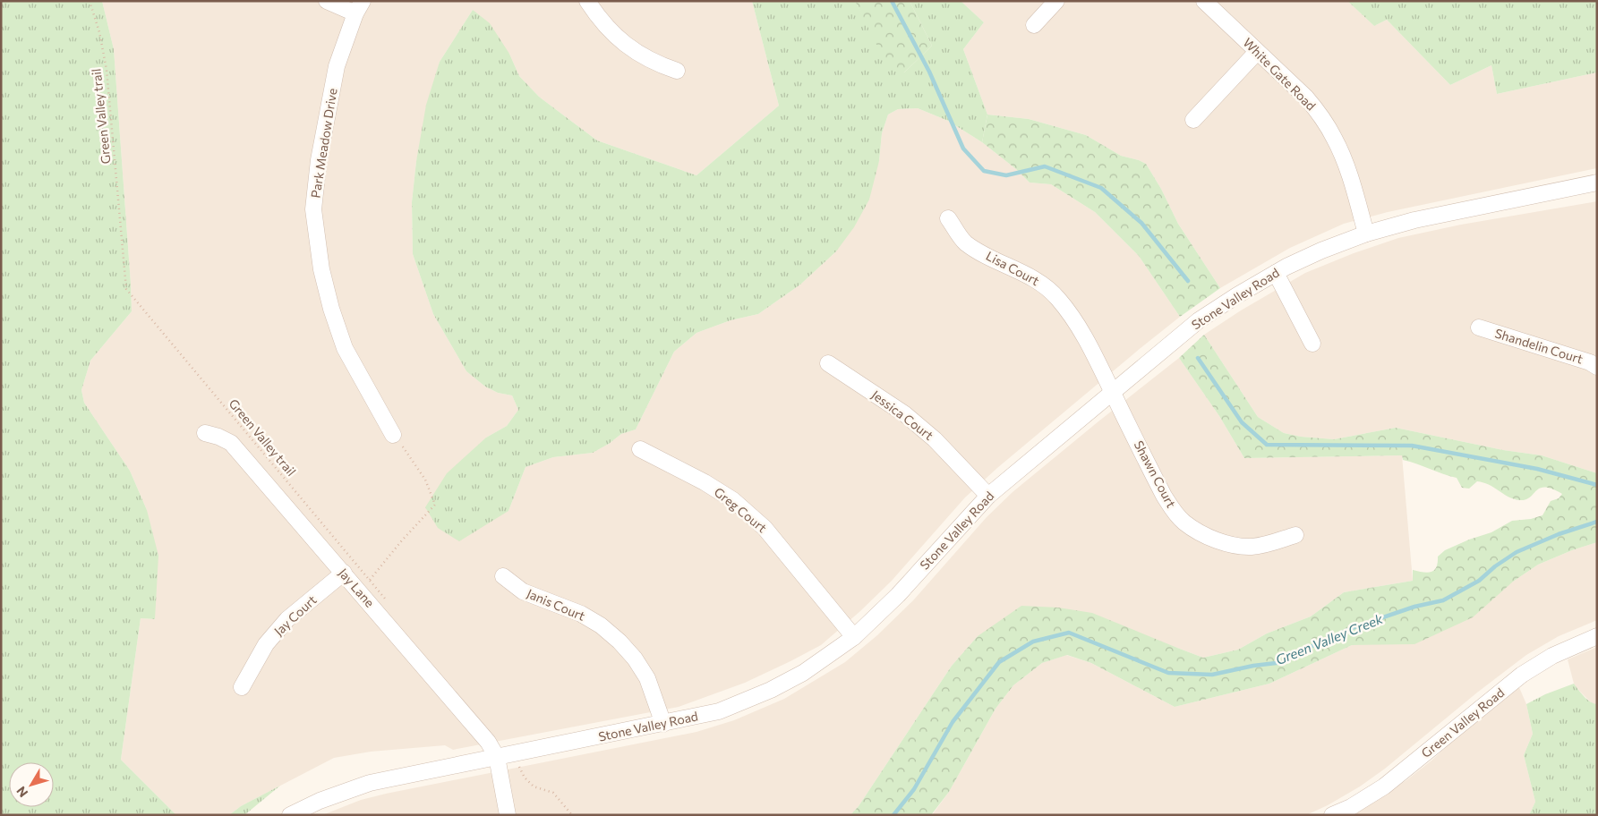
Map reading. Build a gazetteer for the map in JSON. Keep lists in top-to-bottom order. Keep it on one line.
{"streets":{"street":["White Gate Road","Park Meadow Drive","Lisa Court","Stone Valley Road","Shandelin Court","Jessica Court","Shawn Court","Greg Court","Jay Lane","Janis Court","Jay Court","Green Valley Road"],"path":["Green Valley trail"]},"crossings":[["White Gate Road","Stone Valley Road"],["Lisa Court","Stone Valley Road"],["Lisa Court","Shawn Court"],["Stone Valley Road","Jessica Court"],["Stone Valley Road","Shawn Court"],["Stone Valley Road","Greg Court"],["Stone Valley Road","Jay Lane"],["Stone Valley Road","Janis Court"],["Jay Lane","Jay Court"]],"water":["Green Valley Creek"],"north":"bottom left"}
